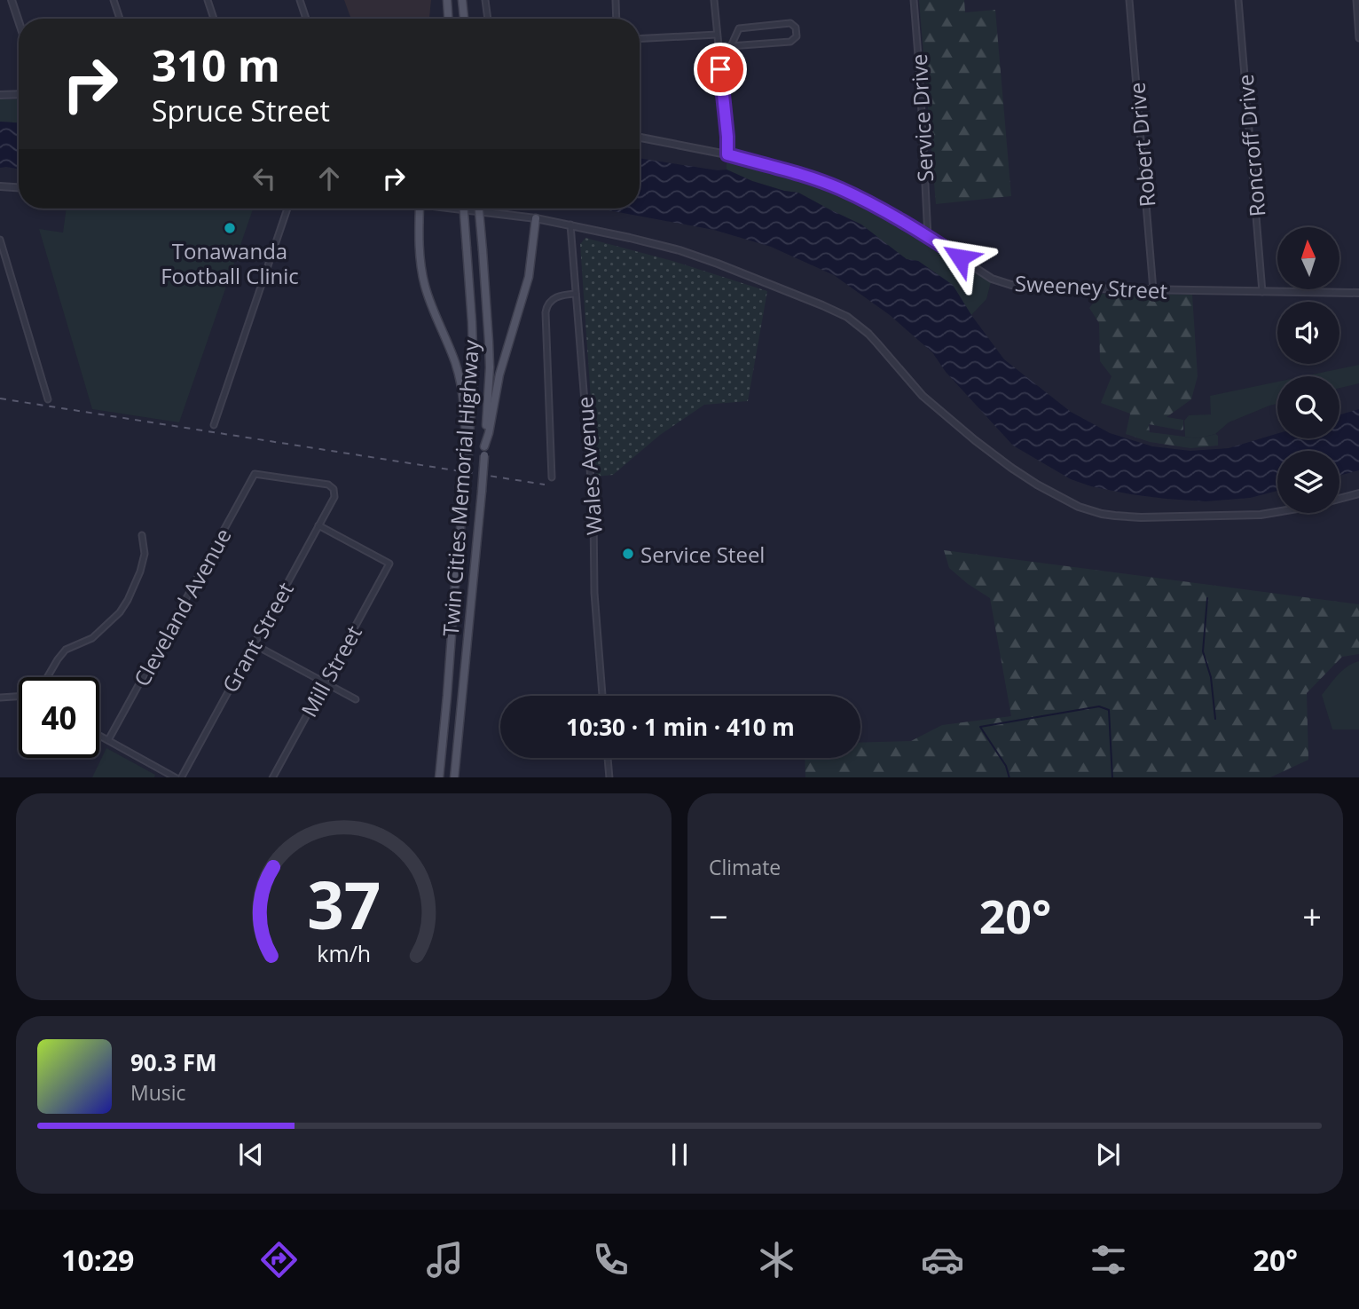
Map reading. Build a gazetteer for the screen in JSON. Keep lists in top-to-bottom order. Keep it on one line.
{"streets":{"main road":["Twin Cities Memorial Highway"],"street":["Service Drive","Robert Drive","Roncroff Drive","Sweeney Street","Wales Avenue","Cleveland Avenue","Grant Street","Mill Street"]},"crossings":[["Service Drive","Sweeney Street"],["Robert Drive","Sweeney Street"],["Roncroff Drive","Sweeney Street"],["Cleveland Avenue","Grant Street"],["Grant Street","Mill Street"]],"places":["Tonawanda Football Clinic","Service Steel"],"north":"top","page":{"turn":["310 m","Spruce Street"],"limit":"40","trip":"10:30 · 1 min · 410 m","tile":"Climate","heat":["−","20°","+"],"song":["90.3 FM","Music"],"tabs":["10:29","20°"],"gauge":["37","km/h"]}}
